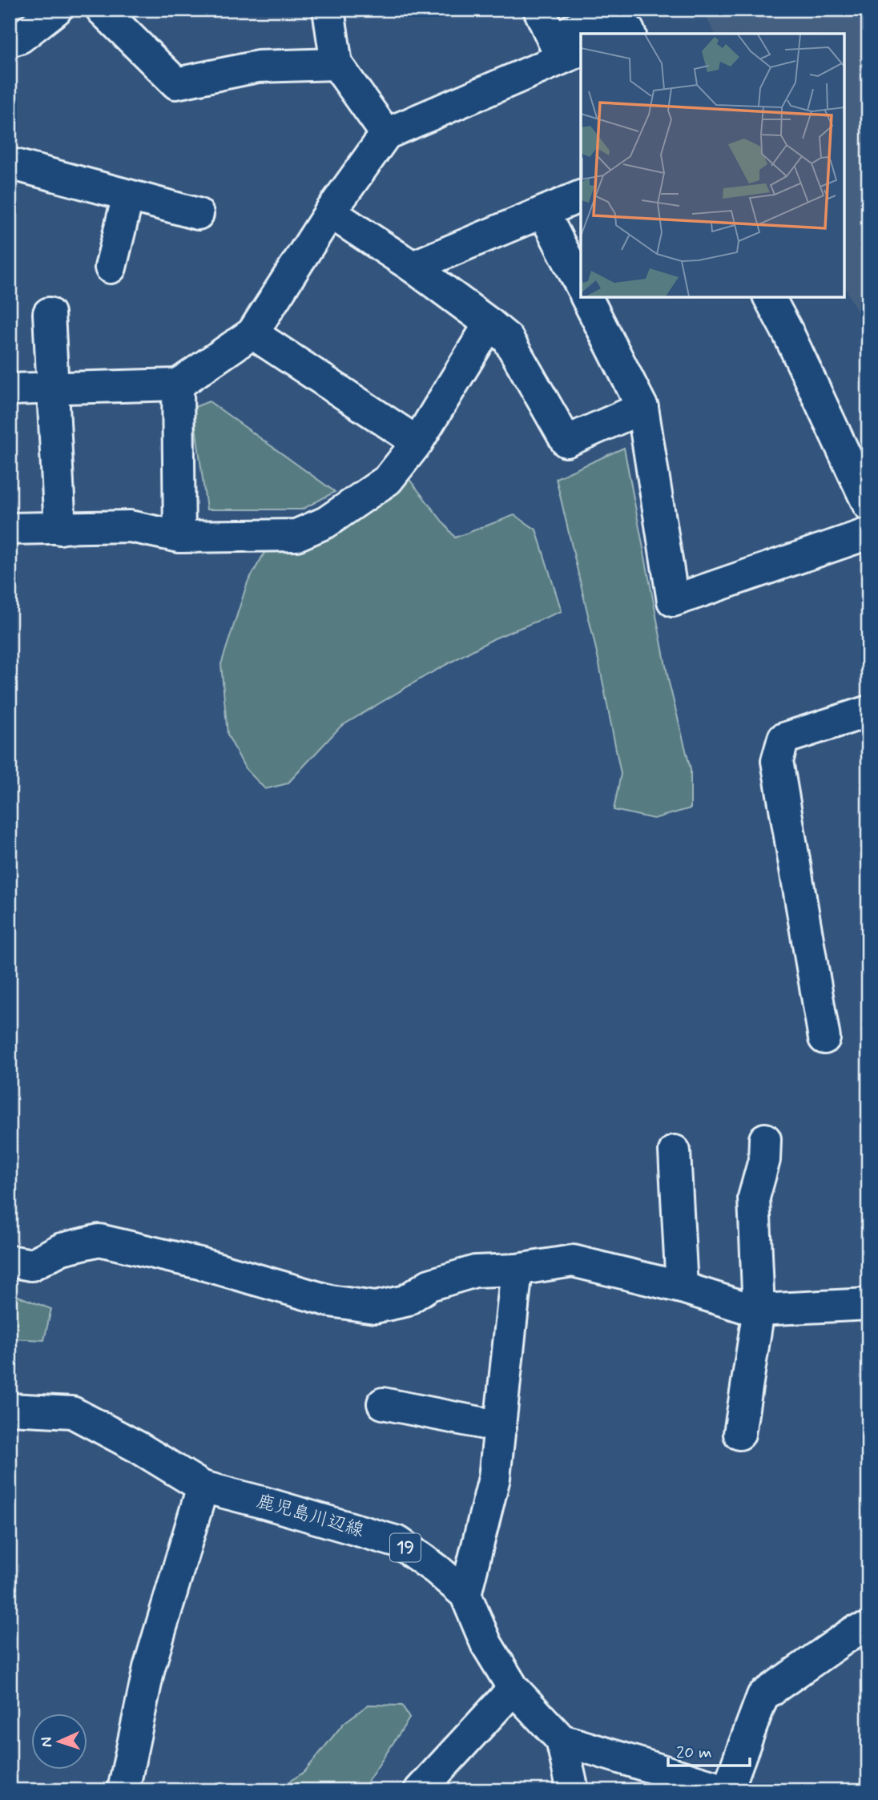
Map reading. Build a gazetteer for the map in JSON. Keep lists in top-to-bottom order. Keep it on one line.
{"streets":{"street":["鹿児島川辺線","19"]},"scale_bar":"20 m","north":"left"}
